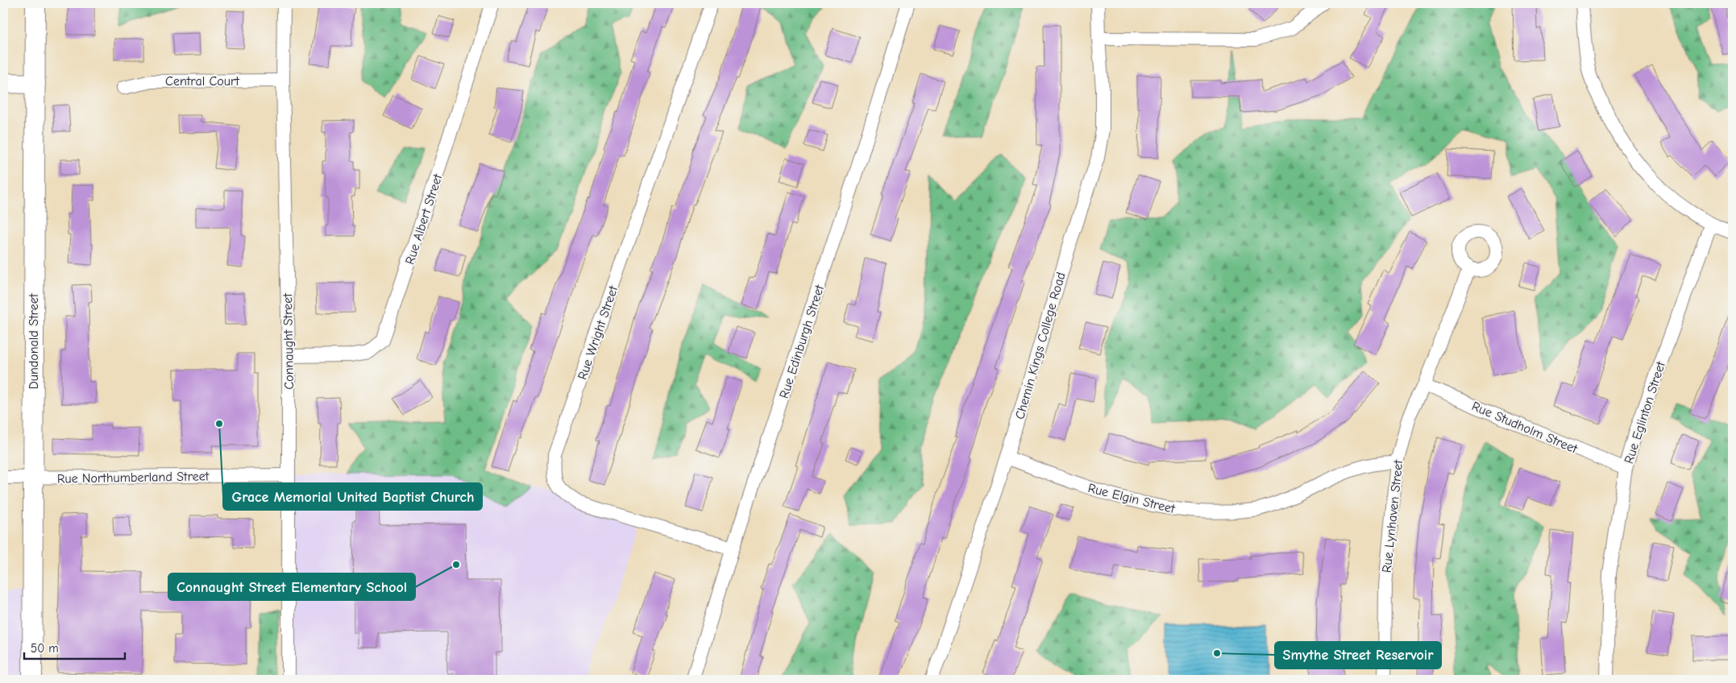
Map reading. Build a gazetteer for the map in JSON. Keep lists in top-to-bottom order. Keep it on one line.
{"streets":{"street":["Central Court","Rue Albert Street","Rue Wright Street","Dundonald Street","Connaught Street","Rue Edinburgh Street","Chemin Kings College Road","Rue Eglinton Street","Rue Studholm Street","Rue Northumberland Street","Rue Elgin Street","Rue Lynhaven Street"]},"crossings":[["Central Court","Connaught Street"],["Rue Albert Street","Connaught Street"],["Rue Wright Street","Rue Edinburgh Street"],["Dundonald Street","Rue Northumberland Street"],["Connaught Street","Rue Northumberland Street"],["Chemin Kings College Road","Rue Elgin Street"],["Rue Eglinton Street","Rue Studholm Street"],["Rue Studholm Street","Rue Lynhaven Street"],["Rue Elgin Street","Rue Lynhaven Street"]],"places":["Grace Memorial United Baptist Church","Connaught Street Elementary School","Smythe Street Reservoir"],"scale_bar":"50 m"}
